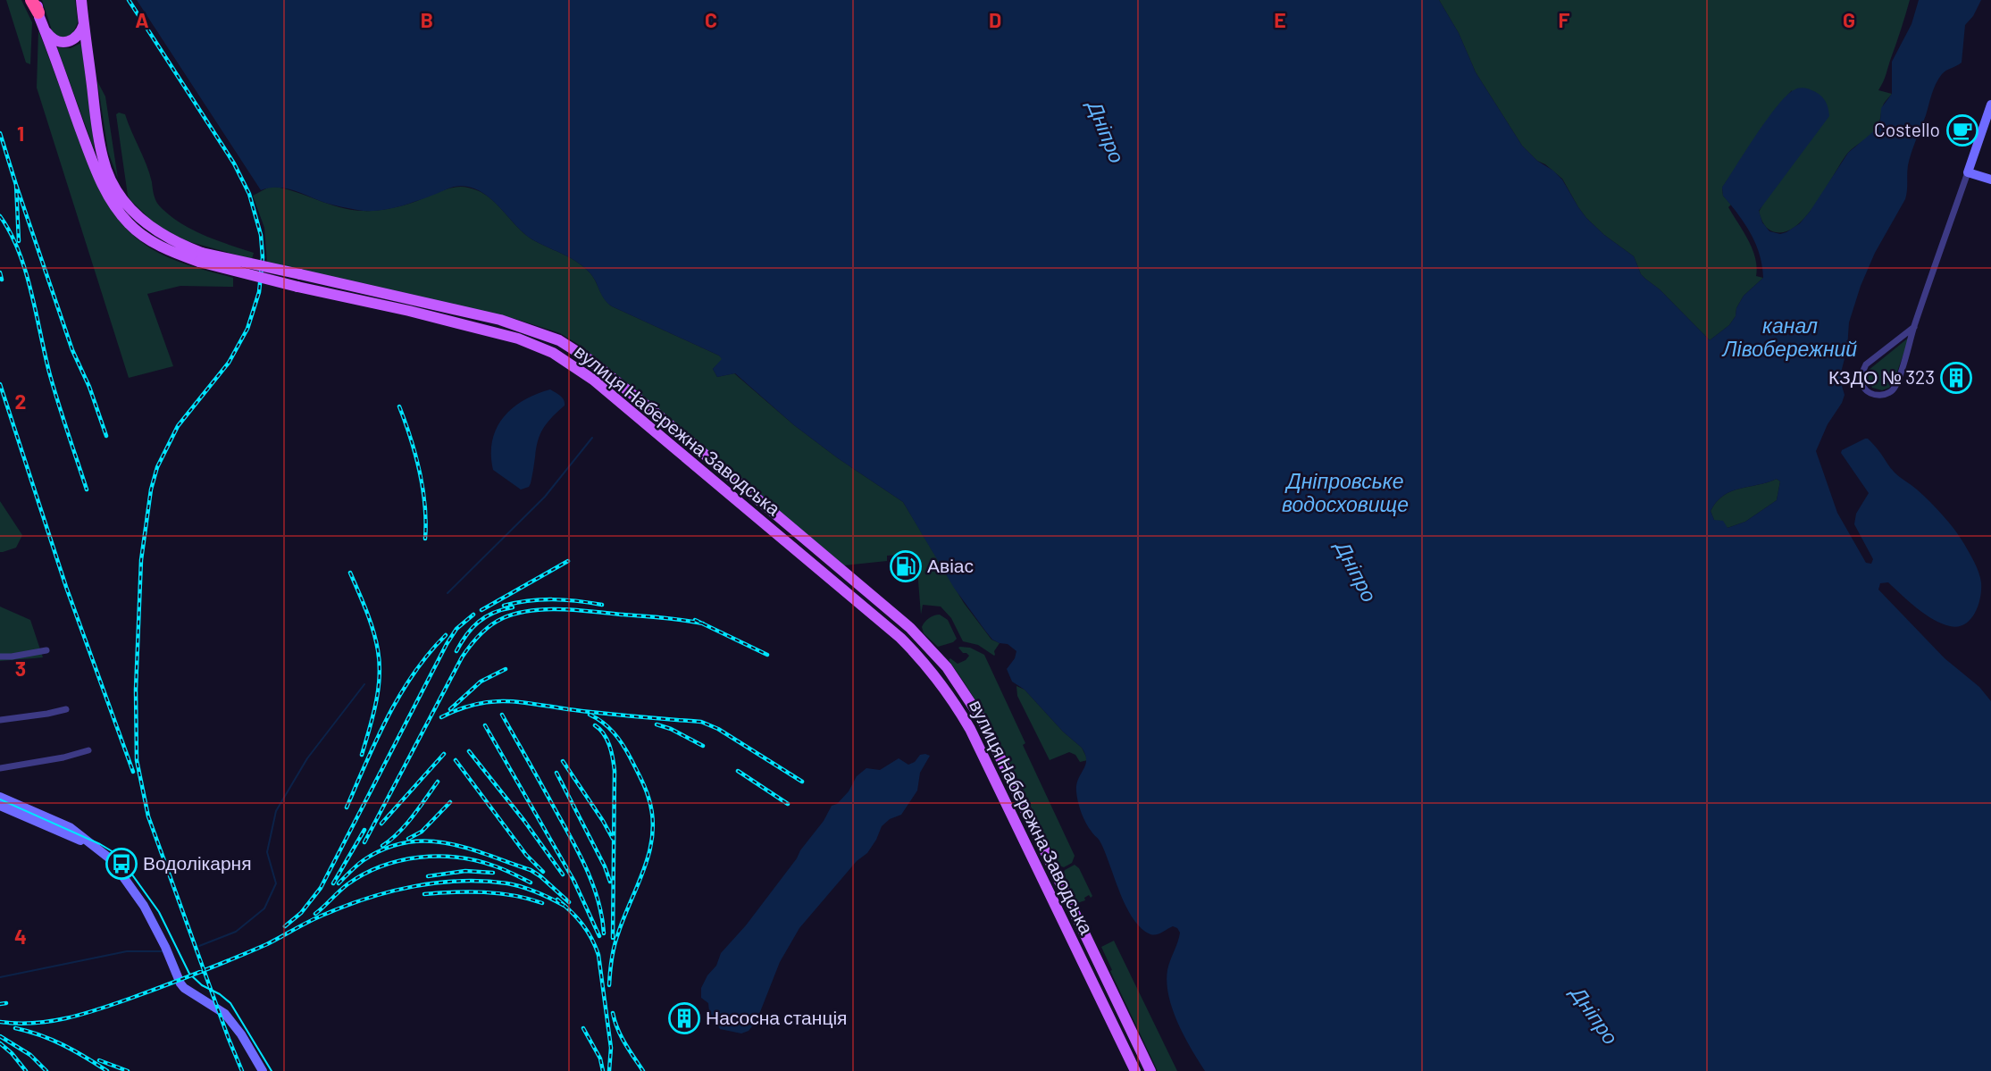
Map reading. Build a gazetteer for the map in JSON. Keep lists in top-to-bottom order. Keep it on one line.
{"streets":{"main road":["вулиця Набережна Заводська"]},"water":["Дніпро","канал Лівобережний","Дніпровське водосховище"],"places":{"cafe":["Costello"],"building":["КЗДО № 323","Насосна станція"],"fuel station":["Авіас"],"bus stop":["Водолікарня"]},"grid":{"columns":["A","B","C","D","E","F","G"],"rows":["1","2","3","4"]}}
